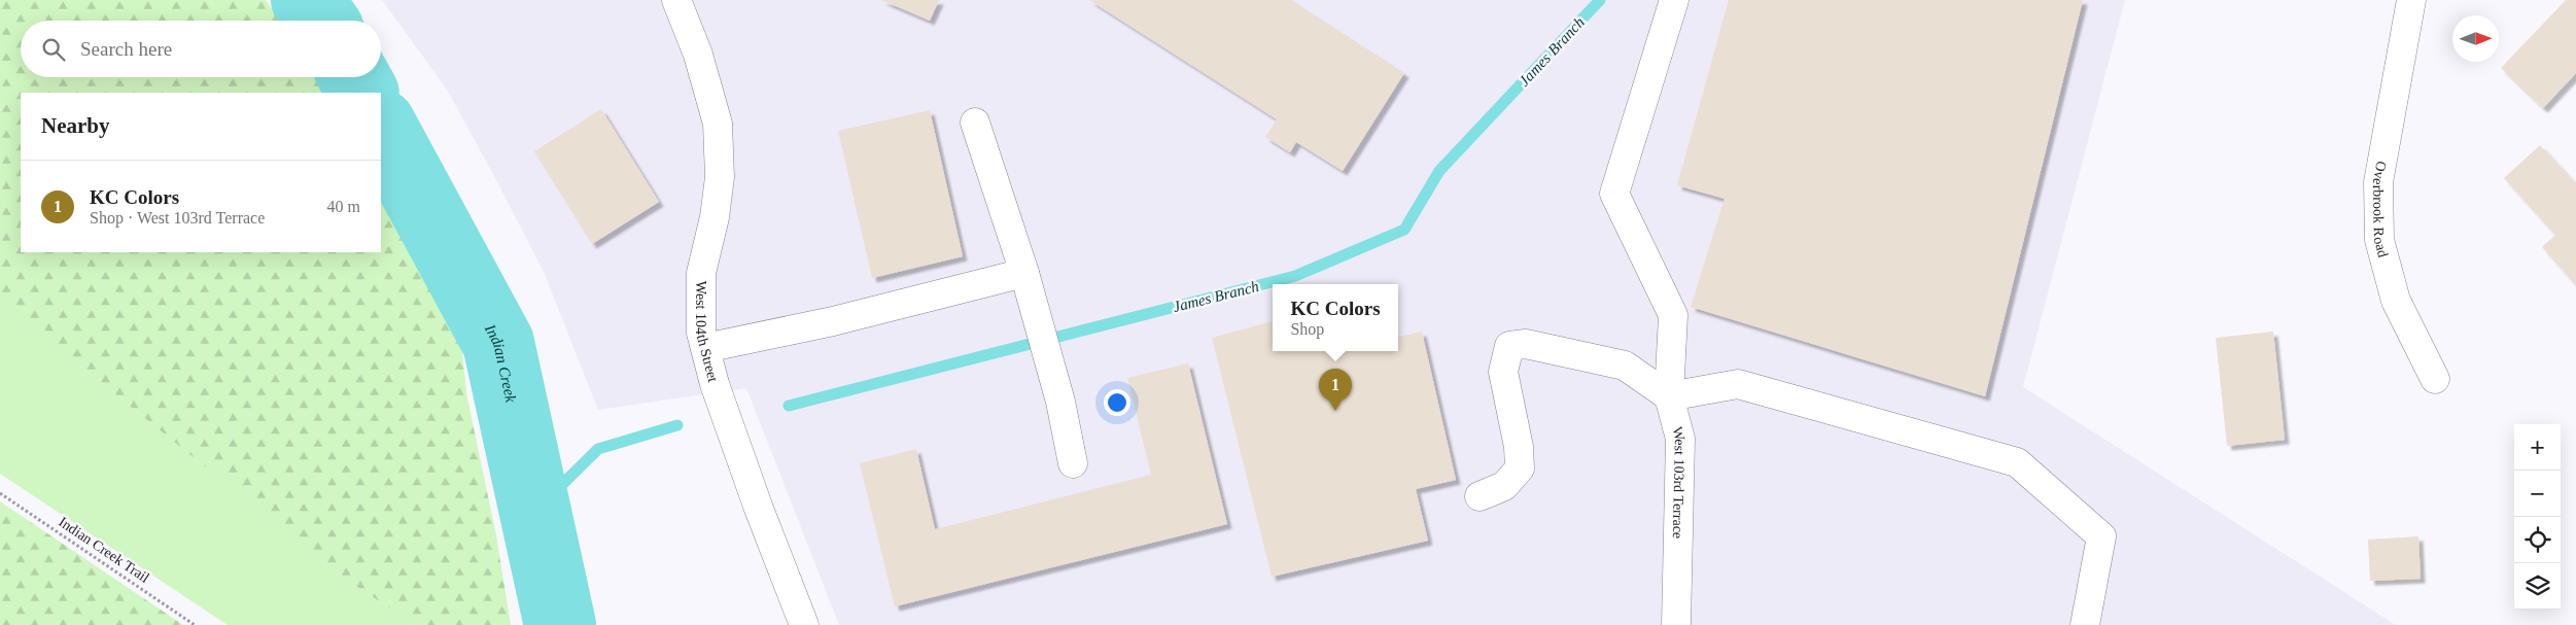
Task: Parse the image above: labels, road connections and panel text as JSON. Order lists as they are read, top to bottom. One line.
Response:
{"streets":{"street":["Overbrook Road","West 104th Street","West 103rd Terrace"],"path":["Indian Creek Trail"]},"water":["James Branch","Indian Creek"],"north":"right","page":{"search":"Search here","heading":"Nearby","list":[{"mark":"1","name":"KC Colors","note":"Shop · West 103rd Terrace","value":"40 m"}],"popup":["KC Colors","Shop"],"pins":"1","map_buttons":["+","−"]}}
